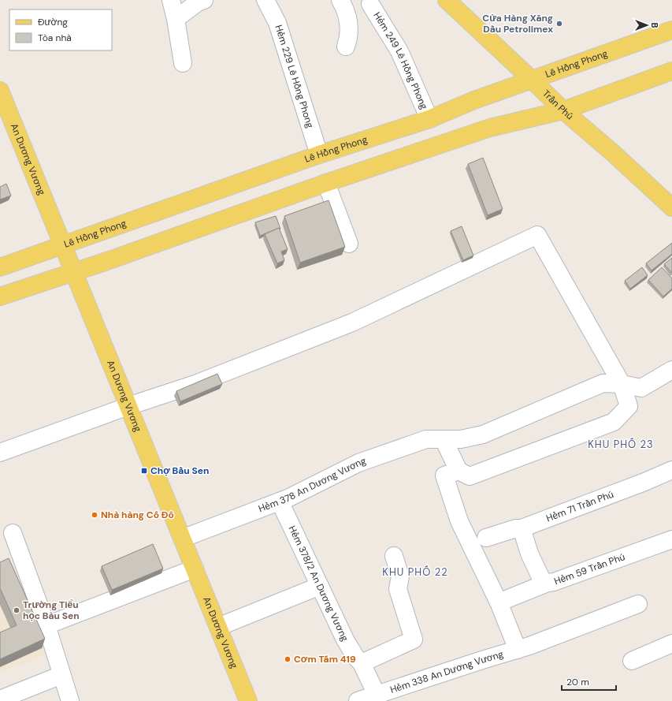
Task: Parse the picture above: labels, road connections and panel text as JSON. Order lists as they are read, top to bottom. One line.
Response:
{"streets":{"main road":["Lê Hồng Phong","Trần Phú","An Dương Vương"],"street":["Hẻm 249 Lê Hồng Phong","Hẻm 229 Lê Hồng Phong","Hẻm 378 An Dương Vương","Hẻm 71 Trần Phú","Hẻm 59 Trần Phú","Hẻm 378/2 An Dương Vương","Hẻm 338 An Dương Vương"]},"crossings":[["Hẻm 249 Lê Hồng Phong","Lê Hồng Phong"],["Lê Hồng Phong","Hẻm 229 Lê Hồng Phong"],["Lê Hồng Phong","Trần Phú"],["Lê Hồng Phong","An Dương Vương"],["An Dương Vương","Hẻm 378 An Dương Vương"],["Hẻm 378 An Dương Vương","Hẻm 378/2 An Dương Vương"],["Hẻm 71 Trần Phú","Hẻm 59 Trần Phú"],["Hẻm 378/2 An Dương Vương","Hẻm 338 An Dương Vương"]],"districts":["KHU PHỐ 23","KHU PHỐ 22"],"places":{"other":["Cửa Hàng Xăng Dầu Petrolimex","Nhà hàng Cố Đô","Trường Tiểu học Bàu Sen","Cơm Tấm 419"],"transit":["Chợ Bầu Sen"]},"legend":["Đường","Tòa nhà"],"scale_bar":"20 m","north":"right"}
